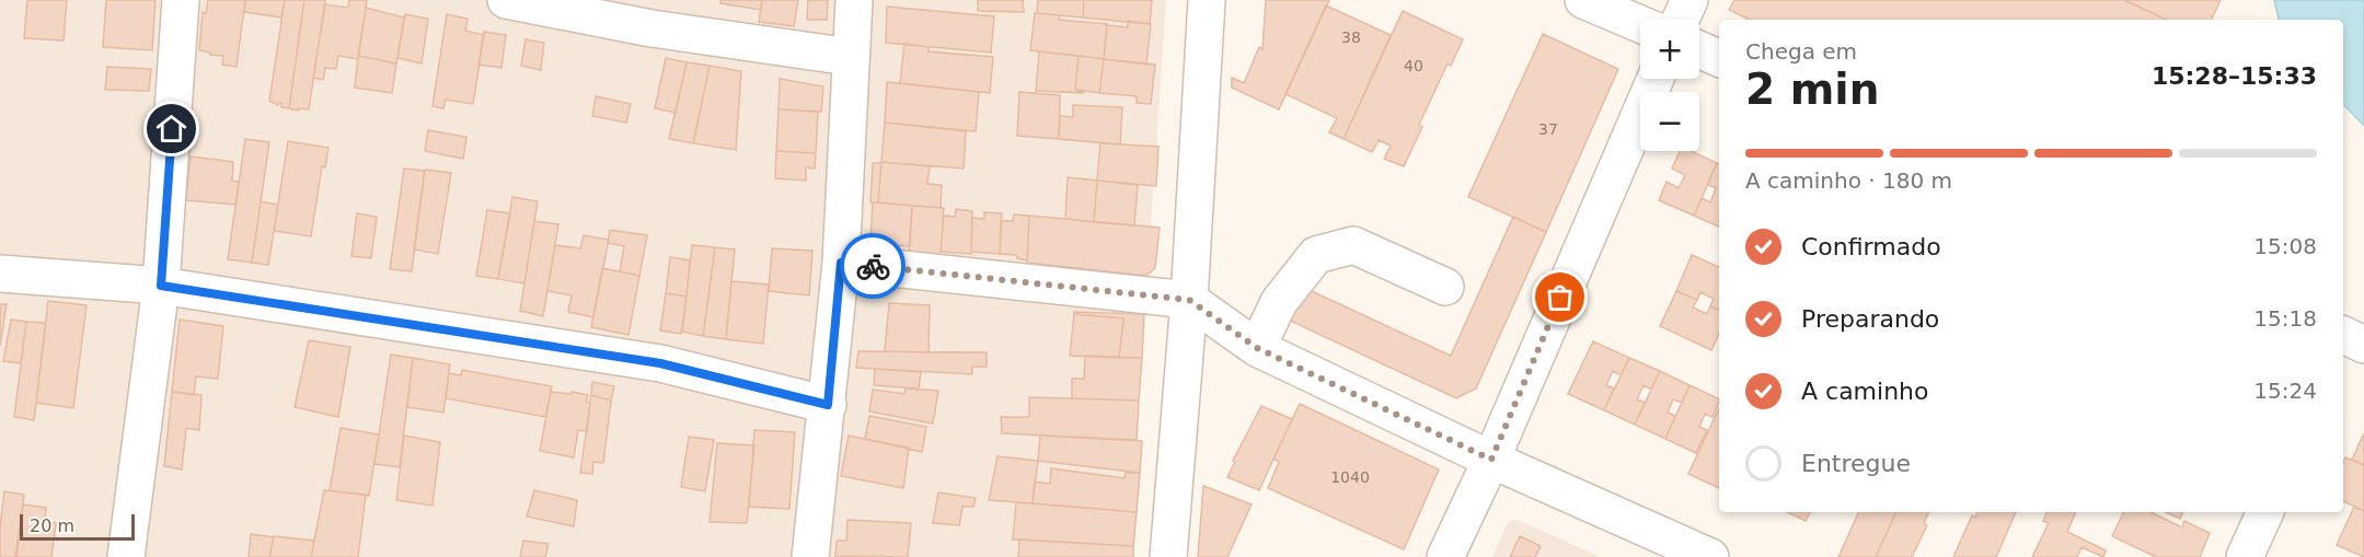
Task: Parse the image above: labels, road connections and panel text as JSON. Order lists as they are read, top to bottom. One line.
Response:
{"house_numbers":["38","40","37","1040"],"scale_bar":"20 m","page":{"map_buttons":["+","−"],"heading":["2 min","Chega em","15:28–15:33"],"bar":"A caminho · 180 m","list":[["Confirmado","15:08"],["Preparando","15:18"],["A caminho","15:24"],"Entregue"],"scale":"20 m"}}
